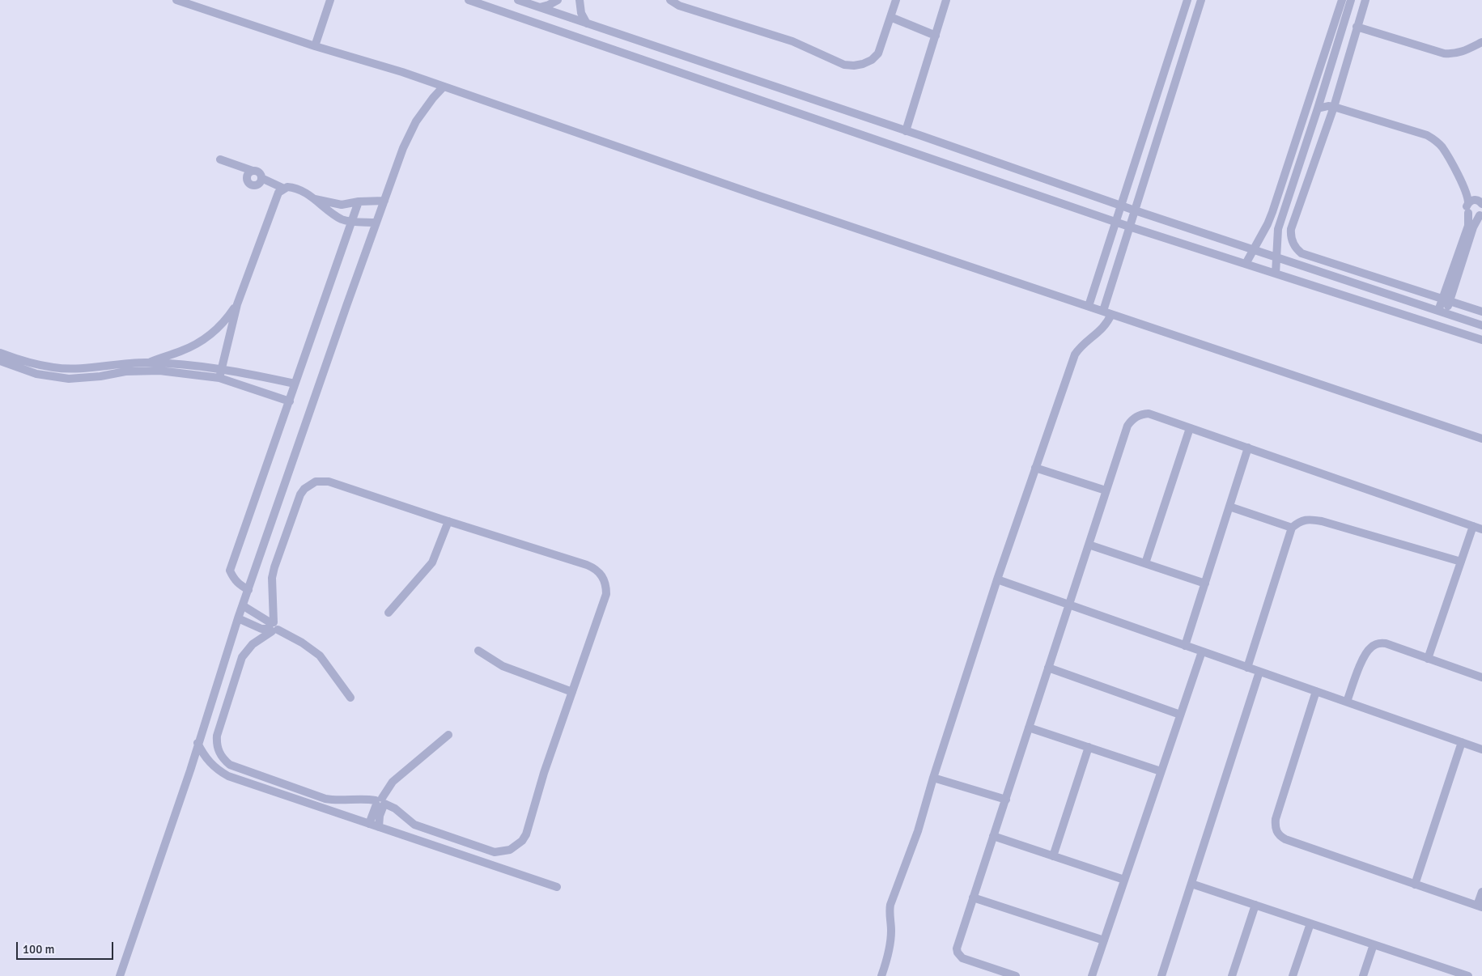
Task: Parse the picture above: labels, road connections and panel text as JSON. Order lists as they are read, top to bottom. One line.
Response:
{"scale_bar":"100 m"}
